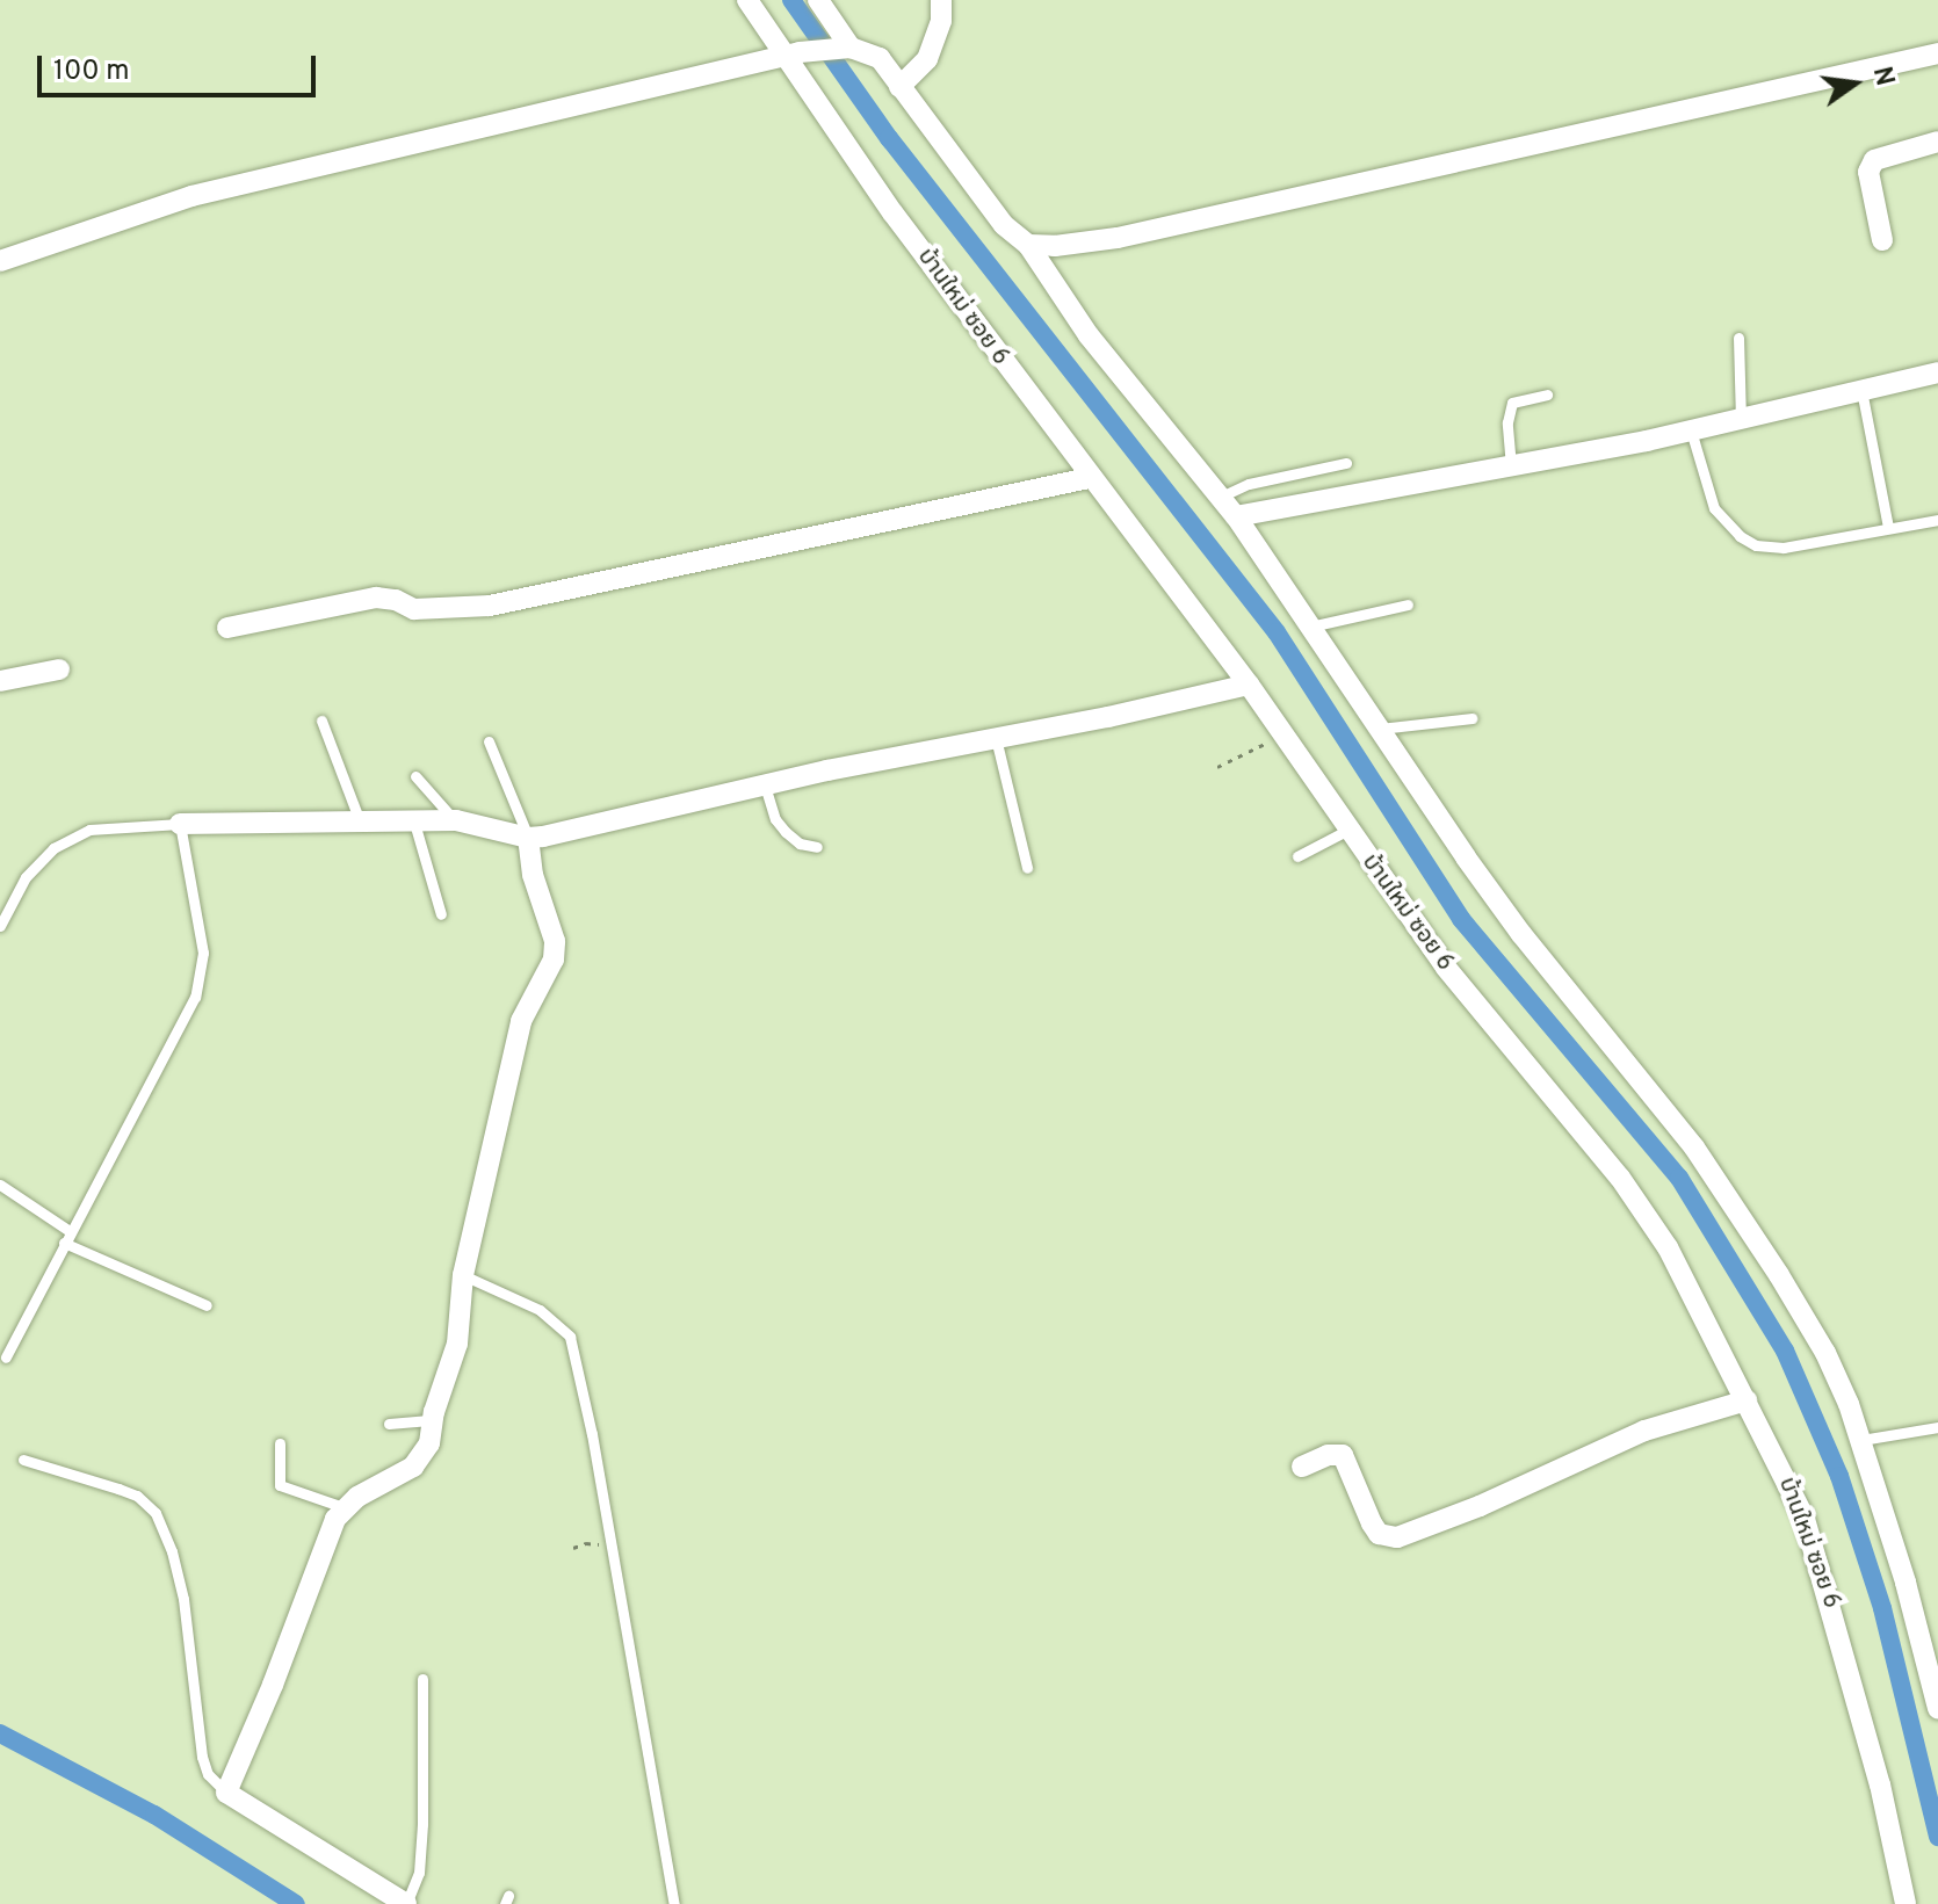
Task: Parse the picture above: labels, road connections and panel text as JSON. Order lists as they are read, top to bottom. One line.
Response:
{"streets":{"street":["บ้านใหม่ ซอย 6"]},"scale_bar":"100 m","north":"right"}
